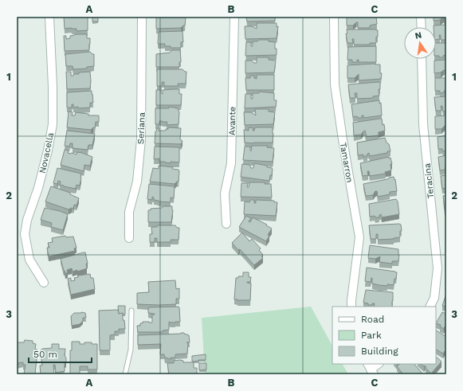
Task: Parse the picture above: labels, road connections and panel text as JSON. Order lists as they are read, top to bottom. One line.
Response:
{"streets":{"street":["Avante","Seriana","Novacella","Tamarron","Teracina"]},"legend":["Road","Park","Building"],"scale_bar":"50 m","north":"top","grid":{"columns":["A","B","C"],"rows":["1","2","3"]}}
